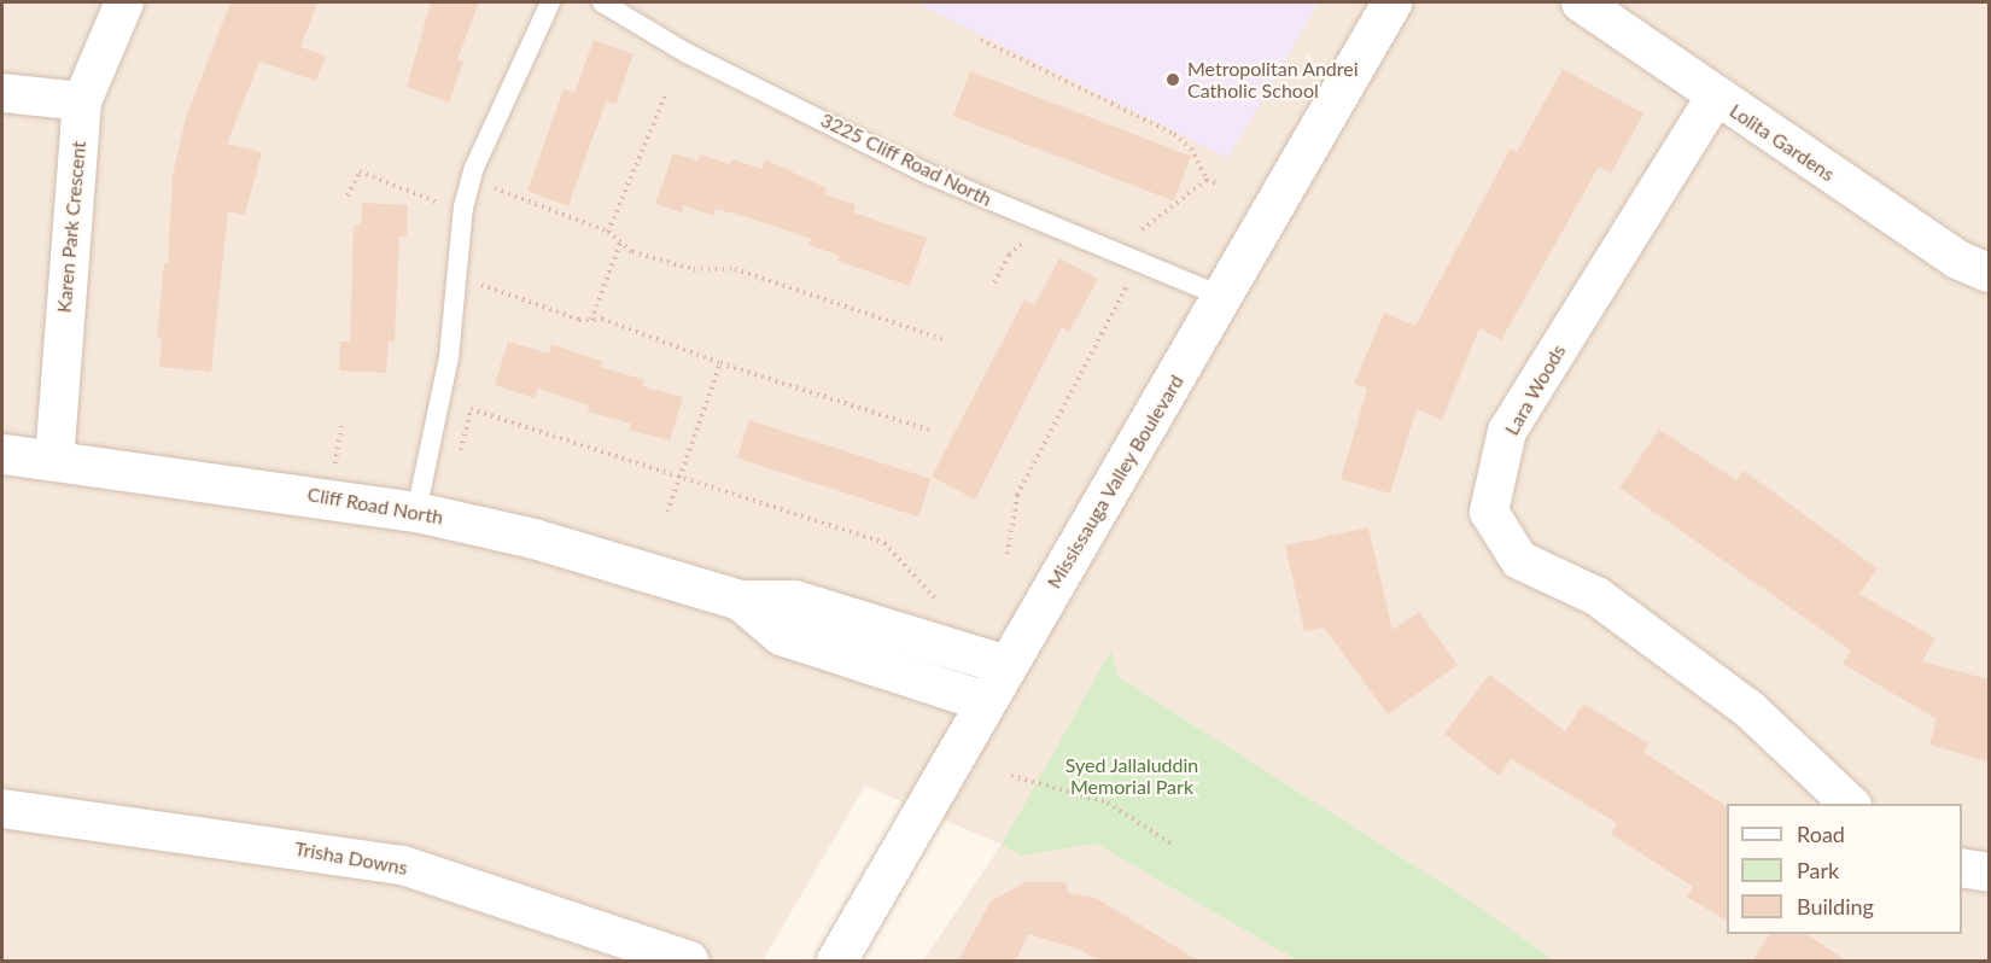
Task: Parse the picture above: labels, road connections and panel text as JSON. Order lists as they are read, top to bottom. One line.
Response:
{"streets":{"street":["Lolita Gardens","Karen Park Crescent","Lara Woods","Mississauga Valley Boulevard","Cliff Road North","Trisha Downs"],"lane":["3225 Cliff Road North"]},"crossings":[["Lolita Gardens","Lara Woods"],["3225 Cliff Road North","Mississauga Valley Boulevard"],["Karen Park Crescent","Cliff Road North"],["Mississauga Valley Boulevard","Cliff Road North"]],"parks":["Syed Jallaluddin Memorial Park"],"places":["Metropolitan Andrei Catholic School"],"legend":["Road","Park","Building"]}
